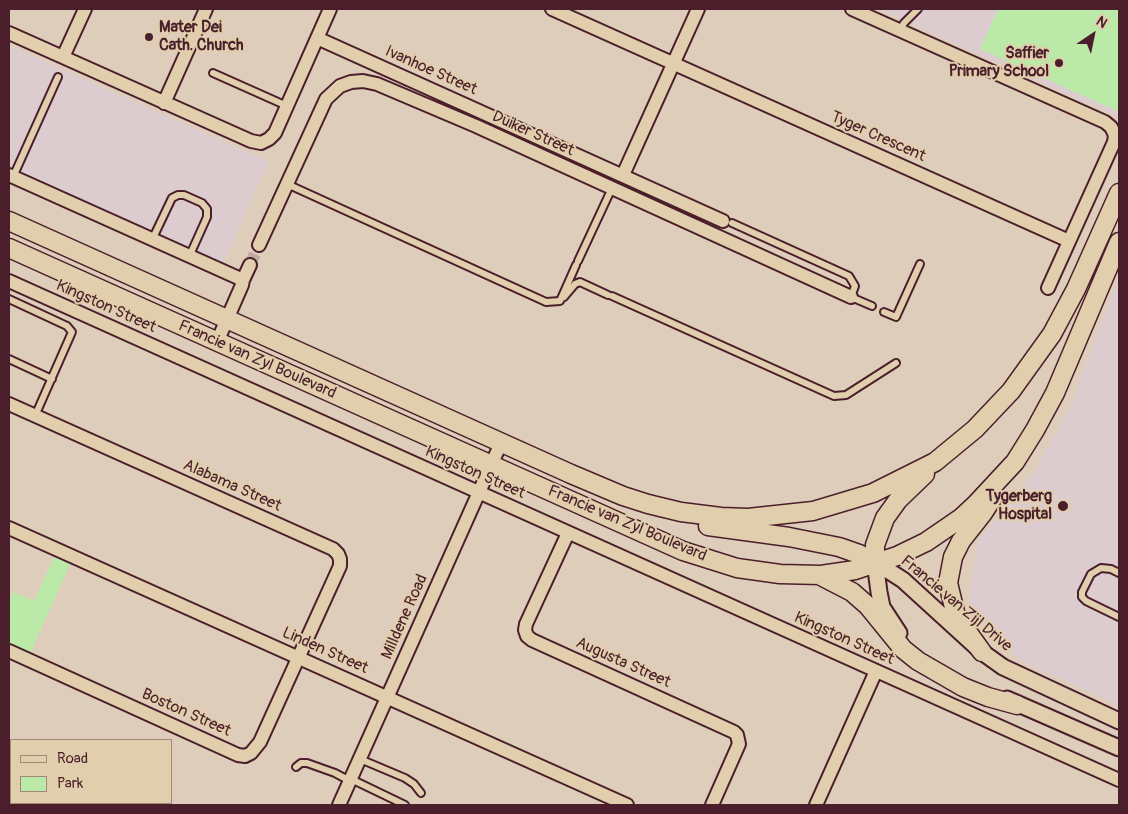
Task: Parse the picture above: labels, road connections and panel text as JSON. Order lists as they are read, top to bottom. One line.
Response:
{"streets":{"main road":["Francie van Zyl Boulevard"],"street":["Ivanhoe Street","Duiker Street","Tyger Crescent","Kingston Street","Alabama Street","Francie van Zijl Drive","Milldene Road","Linden Street","Augusta Street","Boston Street"]},"crossings":[["Kingston Street","Milldene Road"],["Kingston Street","Augusta Street"],["Francie van Zyl Boulevard","Francie van Zijl Drive"],["Francie van Zyl Boulevard","Milldene Road"],["Alabama Street","Linden Street"],["Alabama Street","Boston Street"],["Milldene Road","Linden Street"],["Linden Street","Boston Street"]],"places":["Mater Dei Cath. Church","Saffier Primary School","Tygerberg Hospital"],"legend":["Road","Park"],"north":"top right"}
